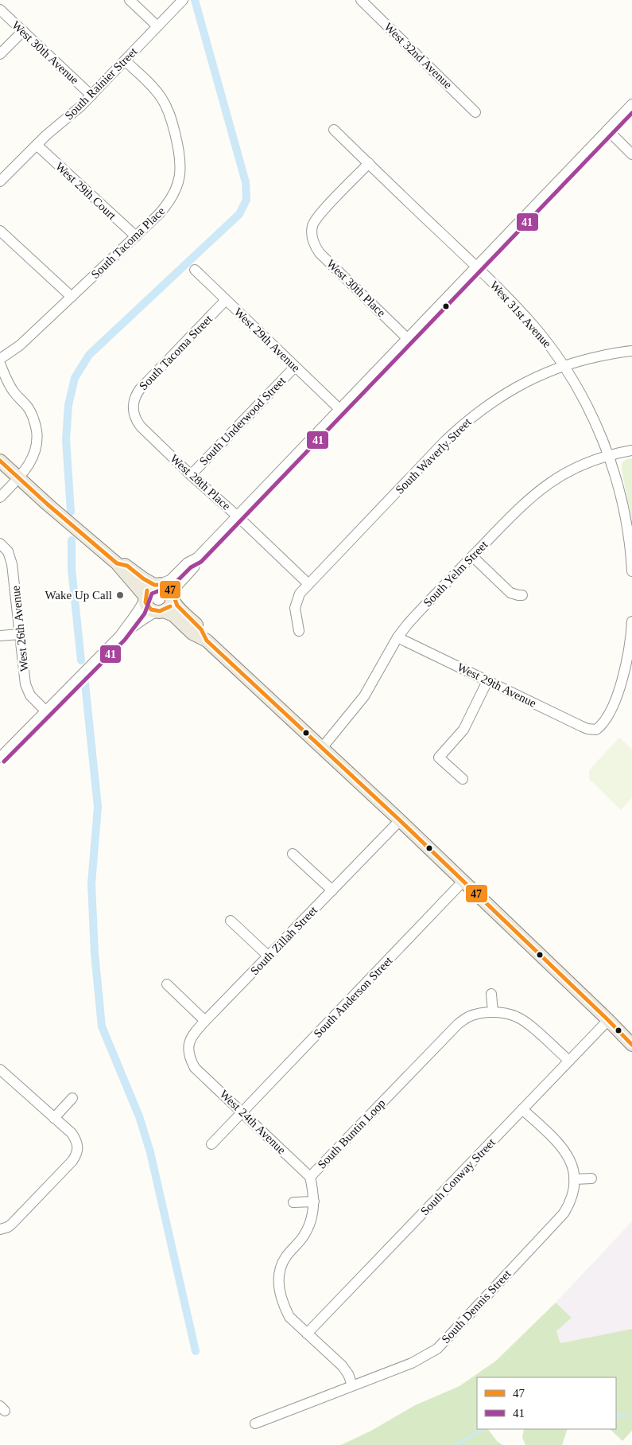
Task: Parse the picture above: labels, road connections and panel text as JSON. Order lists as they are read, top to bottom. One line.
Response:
{"streets":{"street":["West 30th Avenue","West 32nd Avenue","South Rainier Street","West 29th Court","South Tacoma Place","West 30th Place","West 31st Avenue","West 29th Avenue","South Tacoma Street","South Underwood Street","South Waverly Street","West 28th Place","South Yelm Street","West 26th Avenue","South Zillah Street","South Anderson Street","West 24th Avenue","South Buntin Loop","South Conway Street","South Dennis Street"]},"crossings":[["West 30th Avenue","South Rainier Street"],["South Rainier Street","West 29th Court"],["South Rainier Street","South Tacoma Place"],["West 29th Court","South Tacoma Place"],["West 30th Place","West 31st Avenue"],["West 31st Avenue","South Waverly Street"],["West 31st Avenue","South Yelm Street"],["West 29th Avenue","South Tacoma Street"],["West 29th Avenue","South Underwood Street"],["West 29th Avenue","South Yelm Street"],["South Tacoma Street","West 28th Place"],["South Underwood Street","West 28th Place"],["South Waverly Street","West 28th Place"],["South Zillah Street","West 24th Avenue"],["South Anderson Street","West 24th Avenue"],["West 24th Avenue","South Buntin Loop"],["South Buntin Loop","South Conway Street"],["South Buntin Loop","South Dennis Street"],["South Conway Street","South Dennis Street"]],"places":["Wake Up Call"],"lines":["transit line 41","transit line 47"],"legend":["47","41"]}
